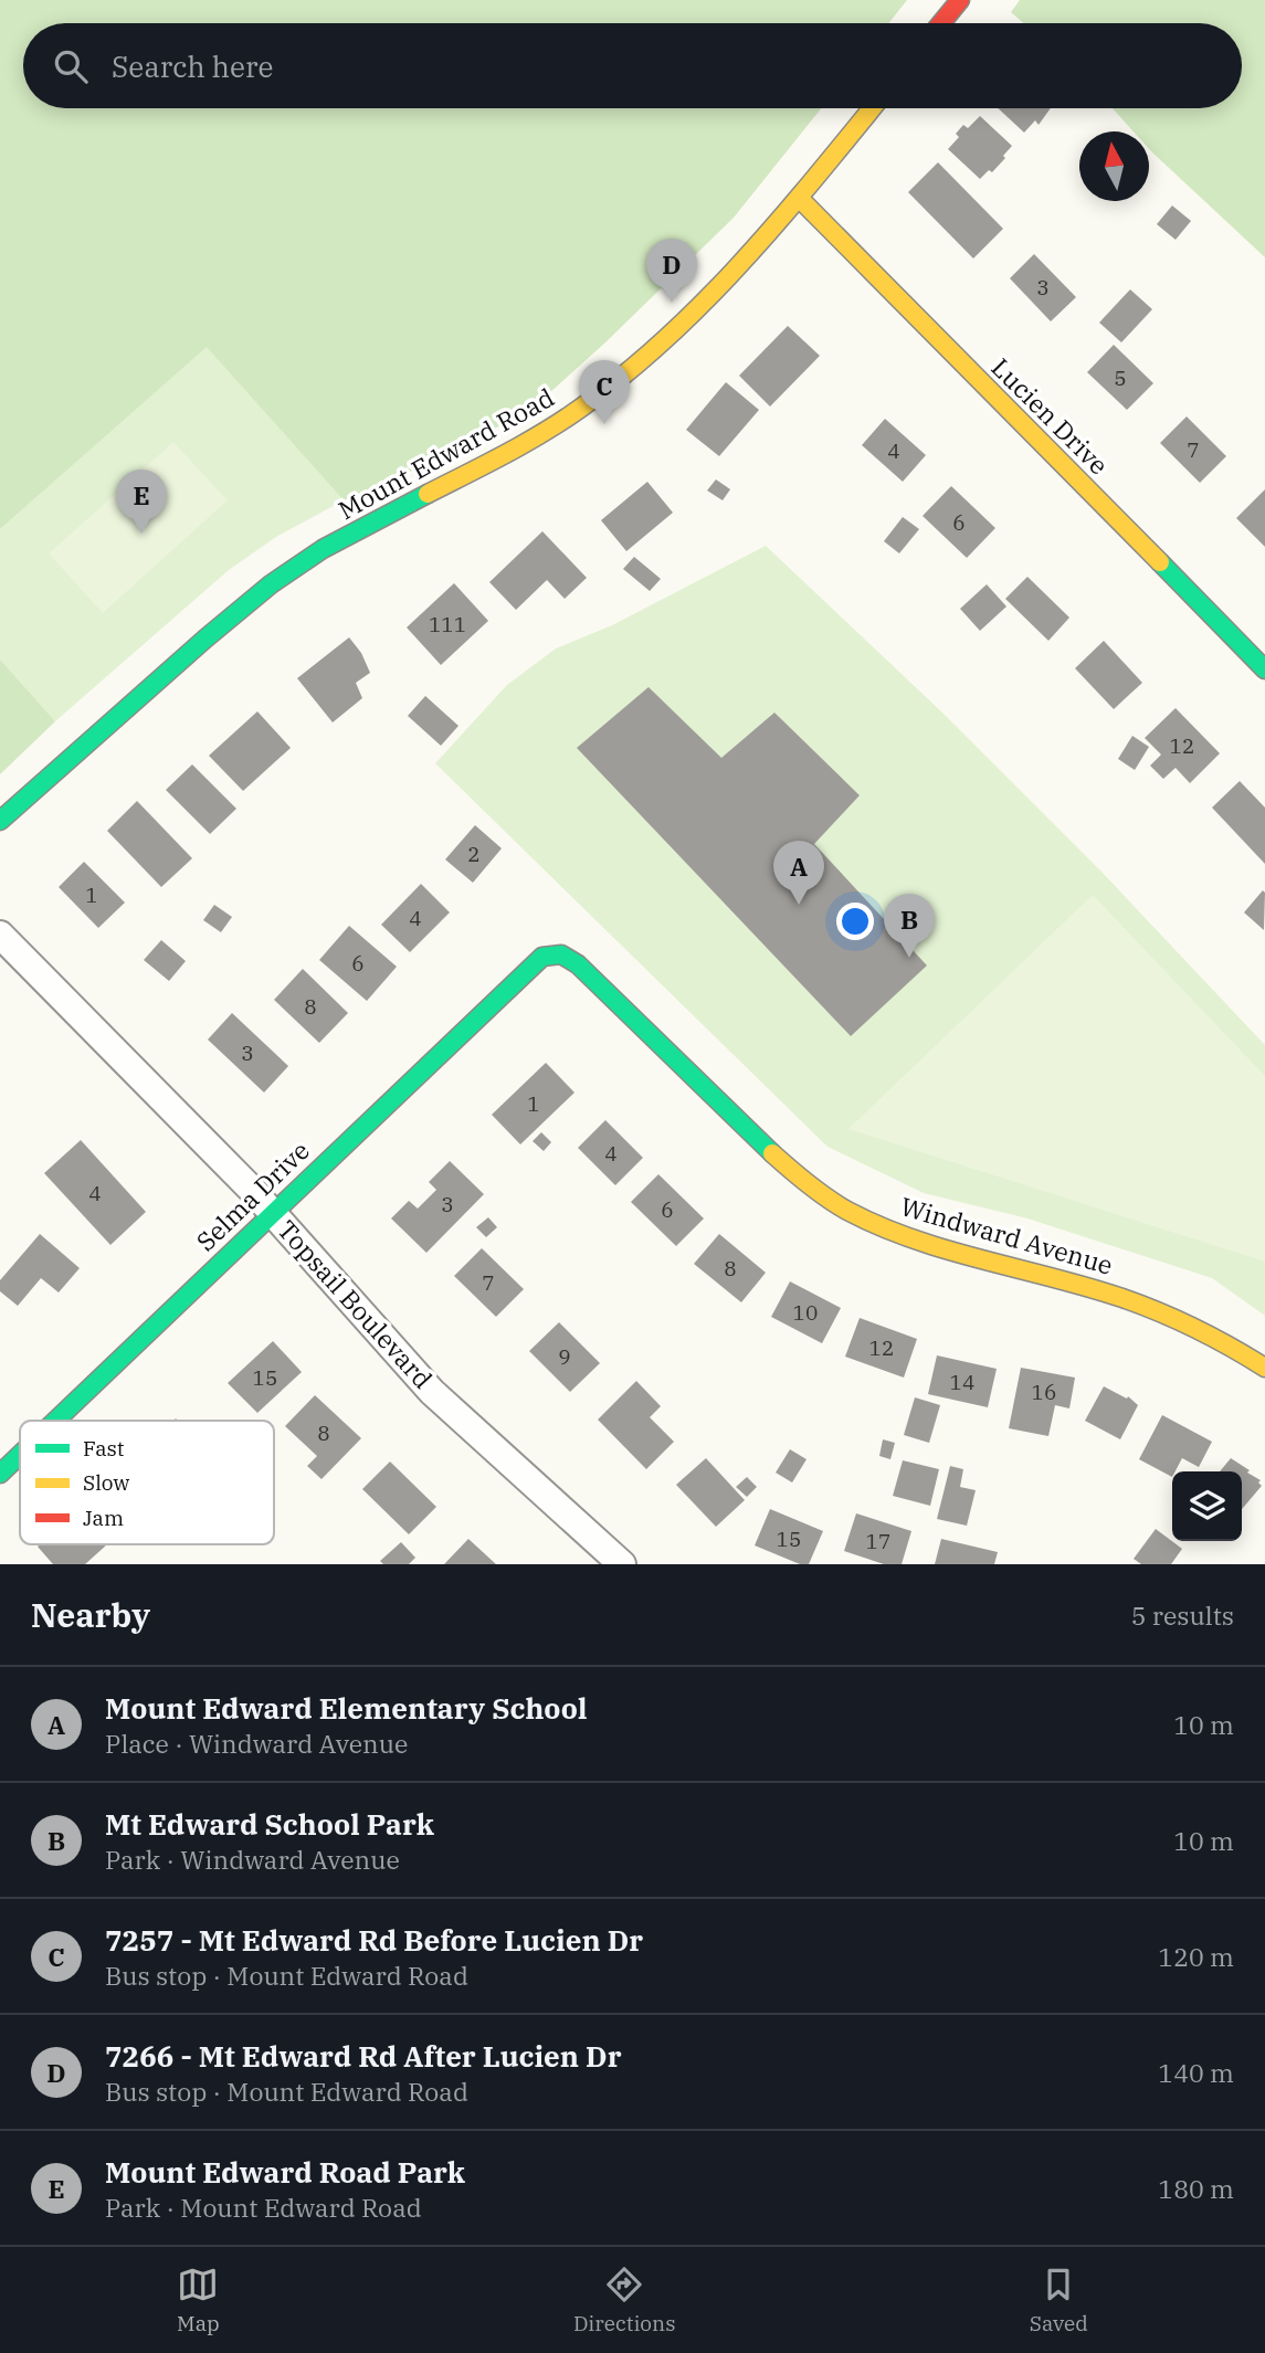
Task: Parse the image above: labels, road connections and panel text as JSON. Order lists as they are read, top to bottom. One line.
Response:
{"streets":{"street":["Lucien Drive","Mount Edward Road","Selma Drive","Windward Avenue","Topsail Boulevard"]},"crossings":[["Lucien Drive","Mount Edward Road"],["Selma Drive","Windward Avenue"],["Selma Drive","Topsail Boulevard"]],"house_numbers":["3","5","7","4","6","111","12","2","1","4","6","8","3","1","4","4","3","6","8","7","10","12","9","15","14","16","8","15","17"],"legend":["Fast","Slow","Jam"],"north":"top","page":{"search":"Search here","pins":["D","C","E","A","B"],"heading":["Nearby","5 results"],"list":[{"mark":"A","name":"Mount Edward Elementary School","note":"Place · Windward Avenue","value":"10 m"},{"mark":"B","name":"Mt Edward School Park","note":"Park · Windward Avenue","value":"10 m"},{"mark":"C","name":"7257 - Mt Edward Rd Before Lucien Dr","note":"Bus stop · Mount Edward Road","value":"120 m"},{"mark":"D","name":"7266 - Mt Edward Rd After Lucien Dr","note":"Bus stop · Mount Edward Road","value":"140 m"},{"mark":"E","name":"Mount Edward Road Park","note":"Park · Mount Edward Road","value":"180 m"}],"nav":["Map","Directions","Saved"]}}
